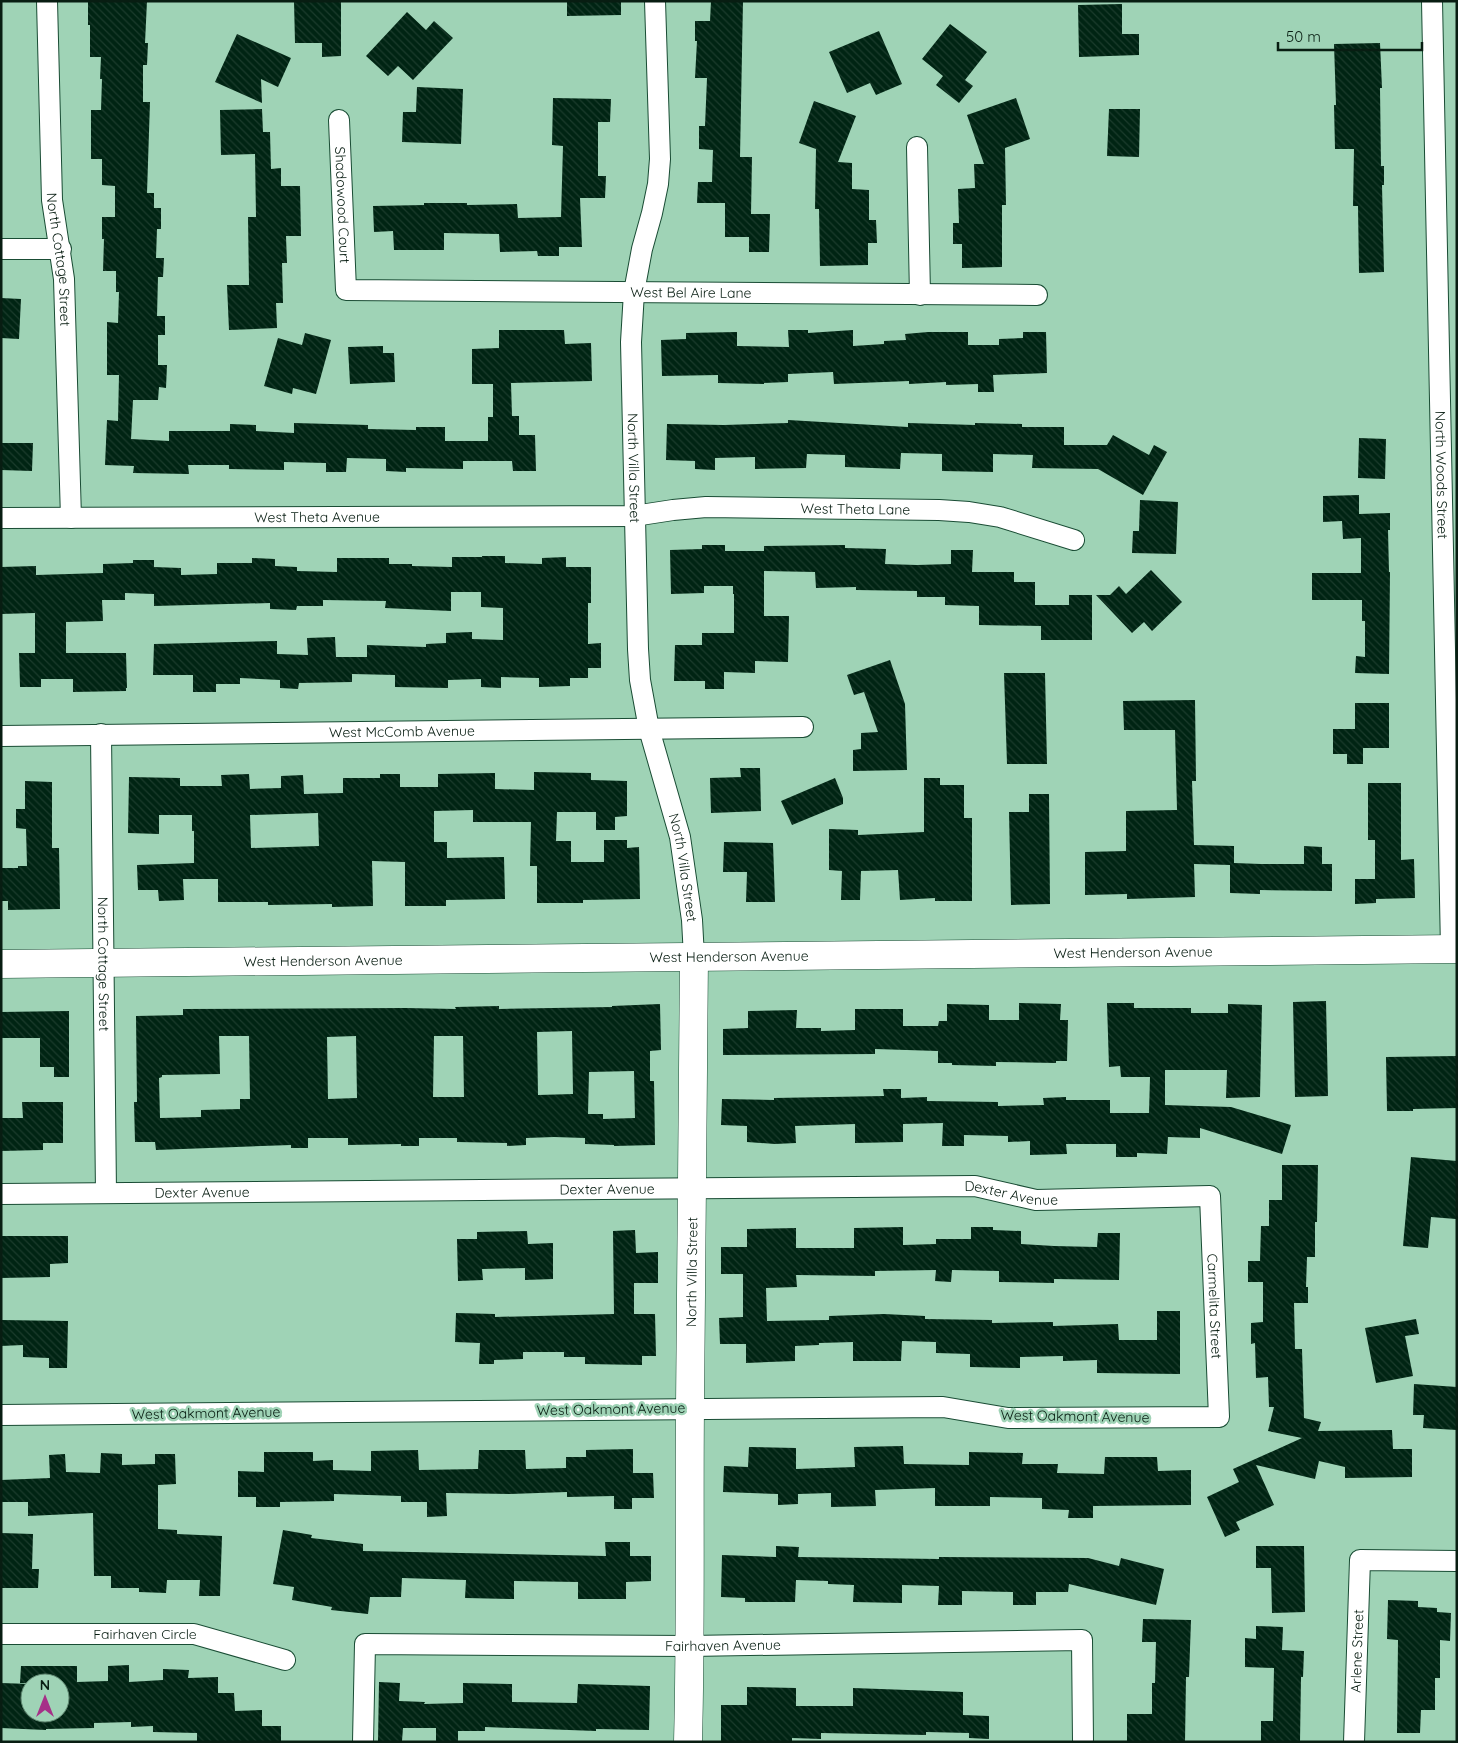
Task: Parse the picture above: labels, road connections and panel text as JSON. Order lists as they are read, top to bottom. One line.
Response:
{"streets":{"main road":["North Villa Street","West Henderson Avenue"],"street":["Shadowood Court","North Cottage Street","West Bel Aire Lane","North Woods Street","West Theta Lane","West Theta Avenue","West McComb Avenue","Dexter Avenue","Carmelita Street","West Oakmont Avenue","Fairhaven Circle","Fairhaven Avenue","Arlene Street"]},"crossings":[["Shadowood Court","West Bel Aire Lane"],["North Cottage Street","West Theta Avenue"],["North Cottage Street","West McComb Avenue"],["North Cottage Street","West Henderson Avenue"],["North Cottage Street","Dexter Avenue"],["West Bel Aire Lane","North Villa Street"],["North Villa Street","West Theta Lane"],["North Villa Street","West Theta Avenue"],["North Villa Street","West McComb Avenue"],["North Villa Street","West Henderson Avenue"],["North Villa Street","Dexter Avenue"],["North Villa Street","West Oakmont Avenue"],["North Villa Street","Fairhaven Avenue"],["North Woods Street","West Henderson Avenue"],["West Theta Lane","West Theta Avenue"],["Dexter Avenue","Carmelita Street"],["Carmelita Street","West Oakmont Avenue"]],"scale_bar":"50 m","north":"top"}
